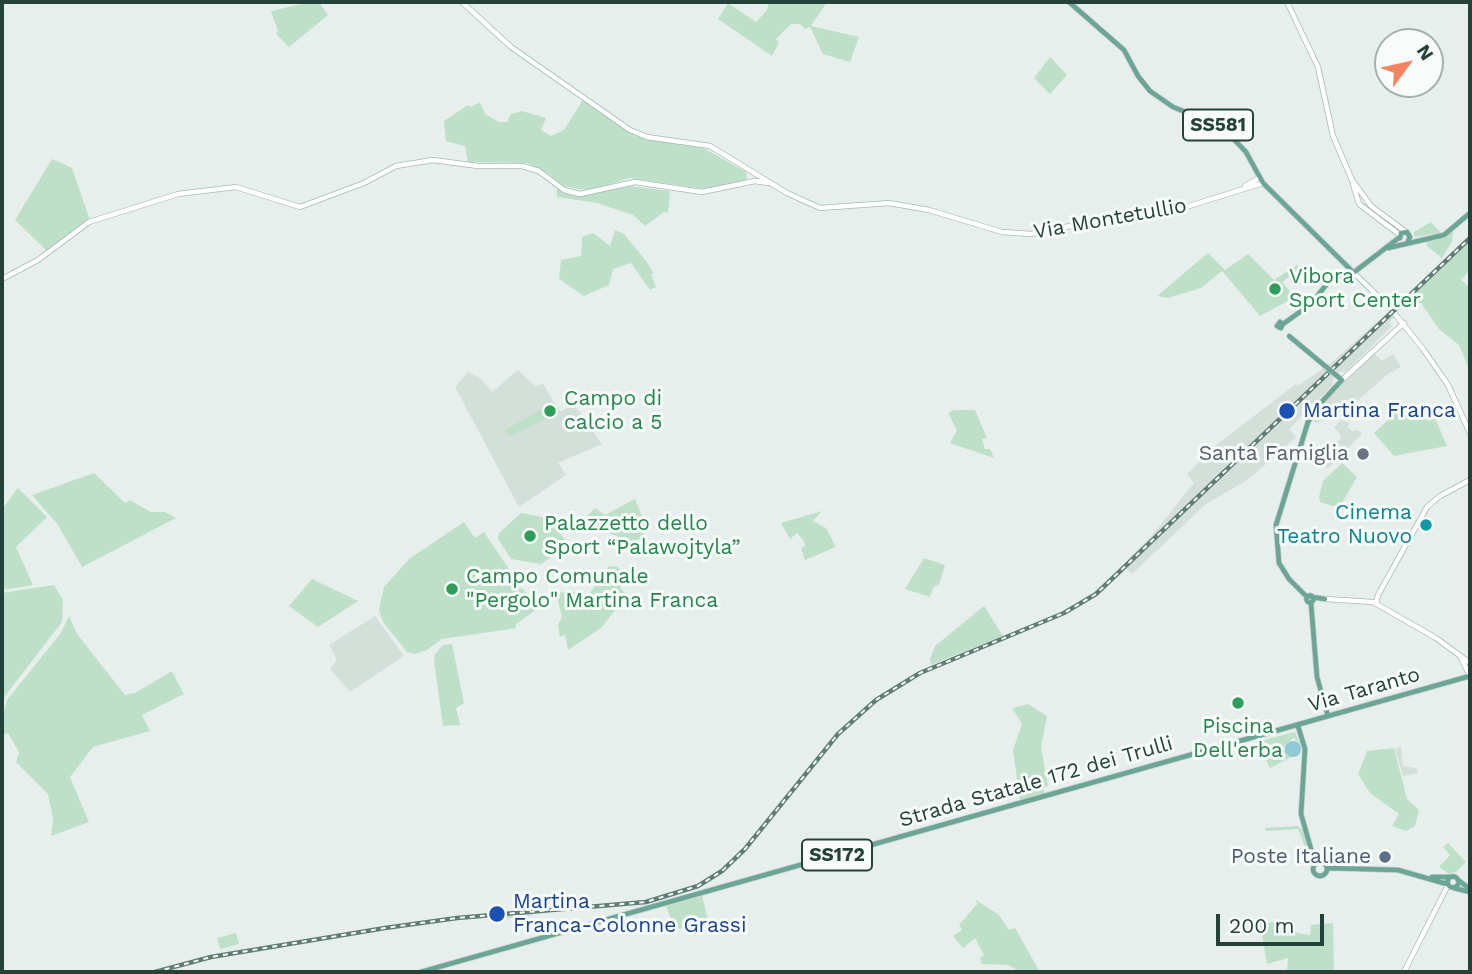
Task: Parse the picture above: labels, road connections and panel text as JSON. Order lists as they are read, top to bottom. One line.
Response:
{"streets":{"main road":["SS581","Via Taranto","Strada Statale 172 dei Trulli","SS172"],"street":["Via Montetullio"]},"crossings":[["SS581","Via Montetullio"],["Via Taranto","Strada Statale 172 dei Trulli"]],"places":["Vibora Sport Center","Campo di calcio a 5","Martina Franca","Santa Famiglia","Cinema Teatro Nuovo","Palazzetto dello Sport “Palawojtyla”","Campo Comunale \"Pergolo\" Martina Franca","Piscina Dell'erba","Poste Italiane","Martina Franca-Colonne Grassi"],"scale_bar":"200 m","north":"top right"}
